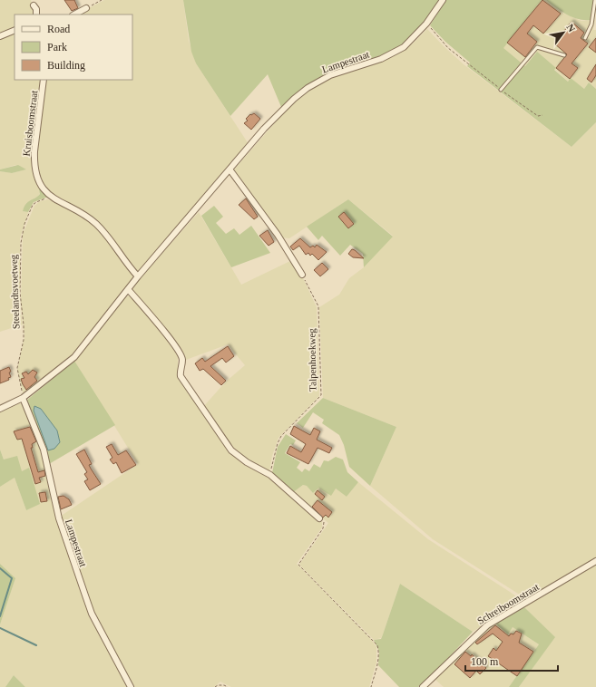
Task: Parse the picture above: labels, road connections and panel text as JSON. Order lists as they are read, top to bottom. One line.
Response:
{"streets":{"street":["Lampestraat","Kruisboomstraat","Schreiboomstraat"],"path":["Steelandtsvoetweg","Talpenhoekweg"]},"crossings":[["Lampestraat","Kruisboomstraat"],["Lampestraat","Steelandtsvoetweg"],["Kruisboomstraat","Steelandtsvoetweg"]],"legend":["Road","Park","Building"],"scale_bar":"100 m","north":"top right"}
